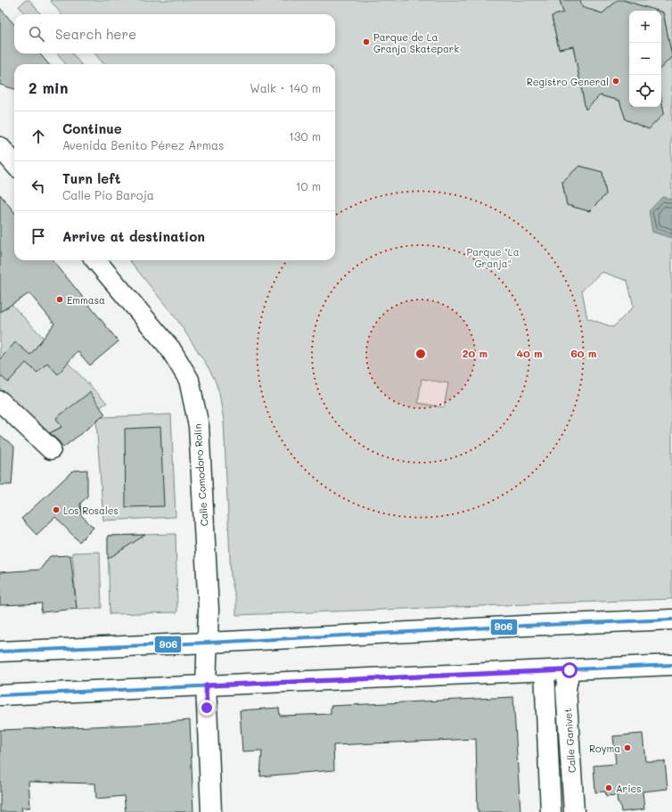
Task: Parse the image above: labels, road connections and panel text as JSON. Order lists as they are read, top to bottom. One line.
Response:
{"streets":{"street":["Calle Comodoro Rolín","Calle Ganivet"]},"parks":["Parque \"La Granja\""],"places":["Parque de La Granja Skatepark","Registro General","Emmasa","Los Rosales","Royma","Aries"],"lines":["transit line 906"],"page":{"map_buttons":["+","−"],"search":"Search here","heading":["2 min","Walk · 140 m"],"list":[["Continue","Avenida Benito Pérez Armas","130 m"],["Turn left","Calle Pío Baroja","10 m"],"Arrive at destination"]},"rings":["20 m","40 m","60 m"]}
